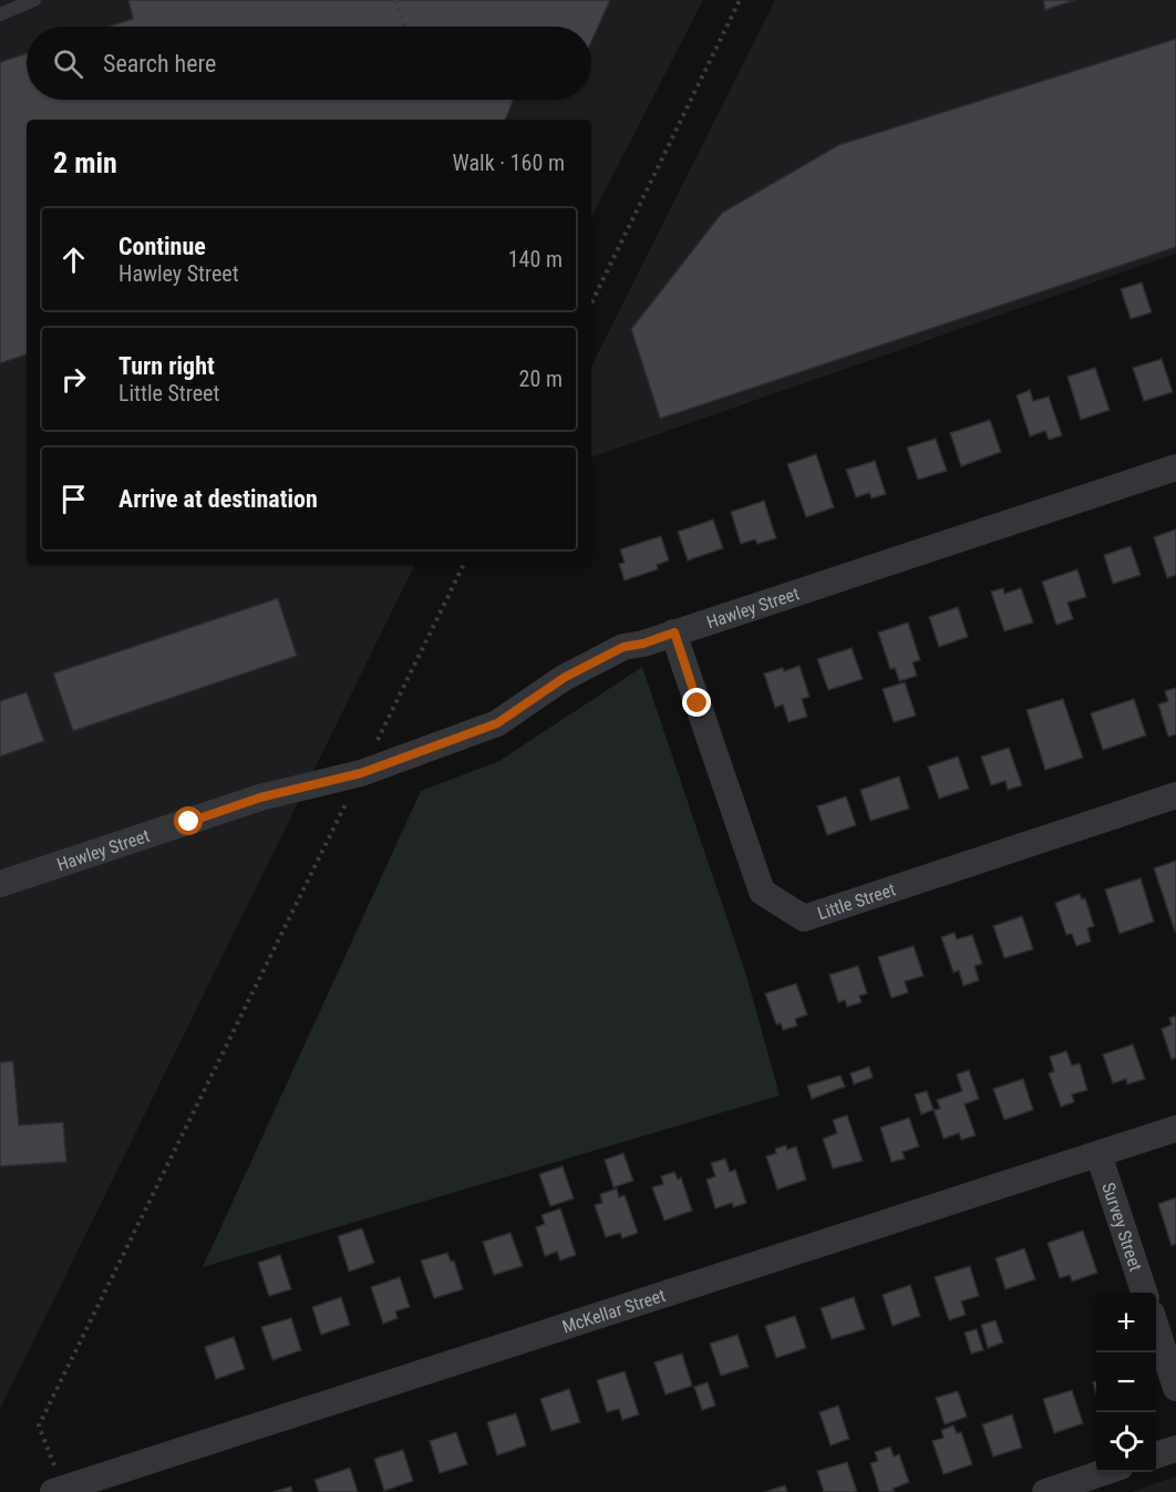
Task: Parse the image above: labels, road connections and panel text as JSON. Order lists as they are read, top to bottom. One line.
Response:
{"streets":{"street":["Hawley Street","Little Street","Survey Street","McKellar Street"]},"crossings":[["Hawley Street","Little Street"],["Survey Street","McKellar Street"]],"page":{"search":"Search here","heading":["2 min","Walk · 160 m"],"list":[["Continue","Hawley Street","140 m"],["Turn right","Little Street","20 m"],"Arrive at destination"],"map_buttons":["+","−"]}}
